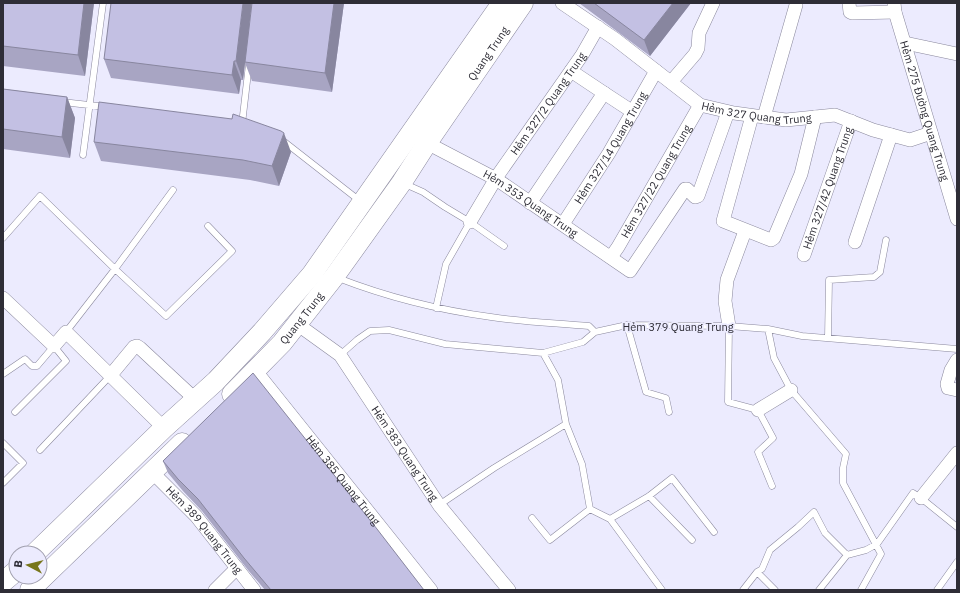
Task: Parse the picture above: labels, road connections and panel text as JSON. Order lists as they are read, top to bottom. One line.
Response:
{"streets":{"main road":["Quang Trung"],"street":["Hẻm 327/2 Quang Trung","Hẻm 327 Quang Trung","Hẻm 275 Đường Quang Trung","Hẻm 327/14 Quang Trung","Hẻm 327/22 Quang Trung","Hẻm 327/42 Quang Trung","Hẻm 353 Quang Trung","Hẻm 383 Quang Trung","Hẻm 385 Quang Trung","Hẻm 389 Quang Trung"],"lane":["Hẻm 379 Quang Trung"]},"crossings":[["Quang Trung","Hẻm 353 Quang Trung"],["Quang Trung","Hẻm 383 Quang Trung"],["Quang Trung","Hẻm 385 Quang Trung"],["Hẻm 327/2 Quang Trung","Hẻm 327 Quang Trung"],["Hẻm 327/2 Quang Trung","Hẻm 353 Quang Trung"],["Hẻm 327 Quang Trung","Hẻm 275 Đường Quang Trung"],["Hẻm 327 Quang Trung","Hẻm 327/14 Quang Trung"],["Hẻm 327 Quang Trung","Hẻm 327/22 Quang Trung"],["Hẻm 327 Quang Trung","Hẻm 327/42 Quang Trung"],["Hẻm 327 Quang Trung","Hẻm 353 Quang Trung"],["Hẻm 327/14 Quang Trung","Hẻm 353 Quang Trung"],["Hẻm 327/22 Quang Trung","Hẻm 353 Quang Trung"]],"north":"left"}
